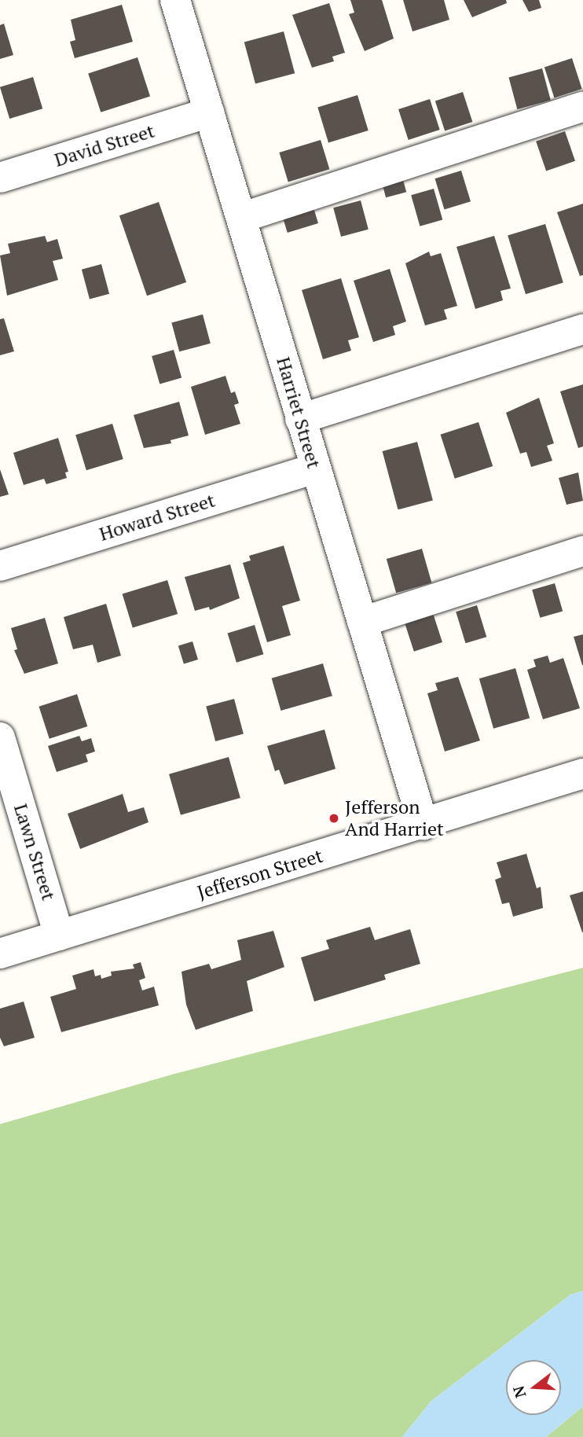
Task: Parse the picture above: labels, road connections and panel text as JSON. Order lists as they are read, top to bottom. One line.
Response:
{"streets":{"street":["David Street","Harriet Street","Howard Street","Lawn Street","Jefferson Street"]},"crossings":[["David Street","Harriet Street"],["Harriet Street","Howard Street"],["Harriet Street","Jefferson Street"],["Lawn Street","Jefferson Street"]],"places":["Jefferson And Harriet"],"north":"left"}
